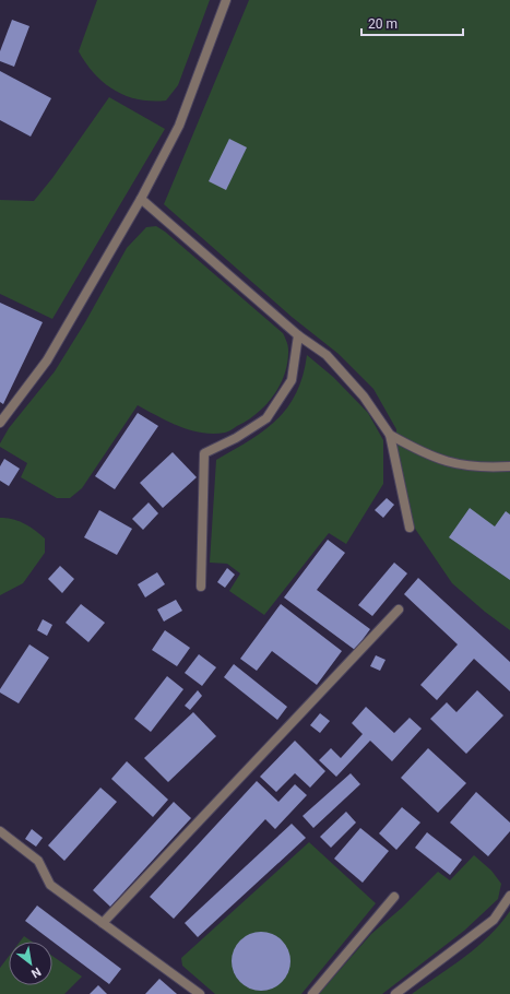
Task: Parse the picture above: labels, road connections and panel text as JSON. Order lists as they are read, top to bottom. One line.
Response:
{"scale_bar":"20 m","north":"bottom right"}
